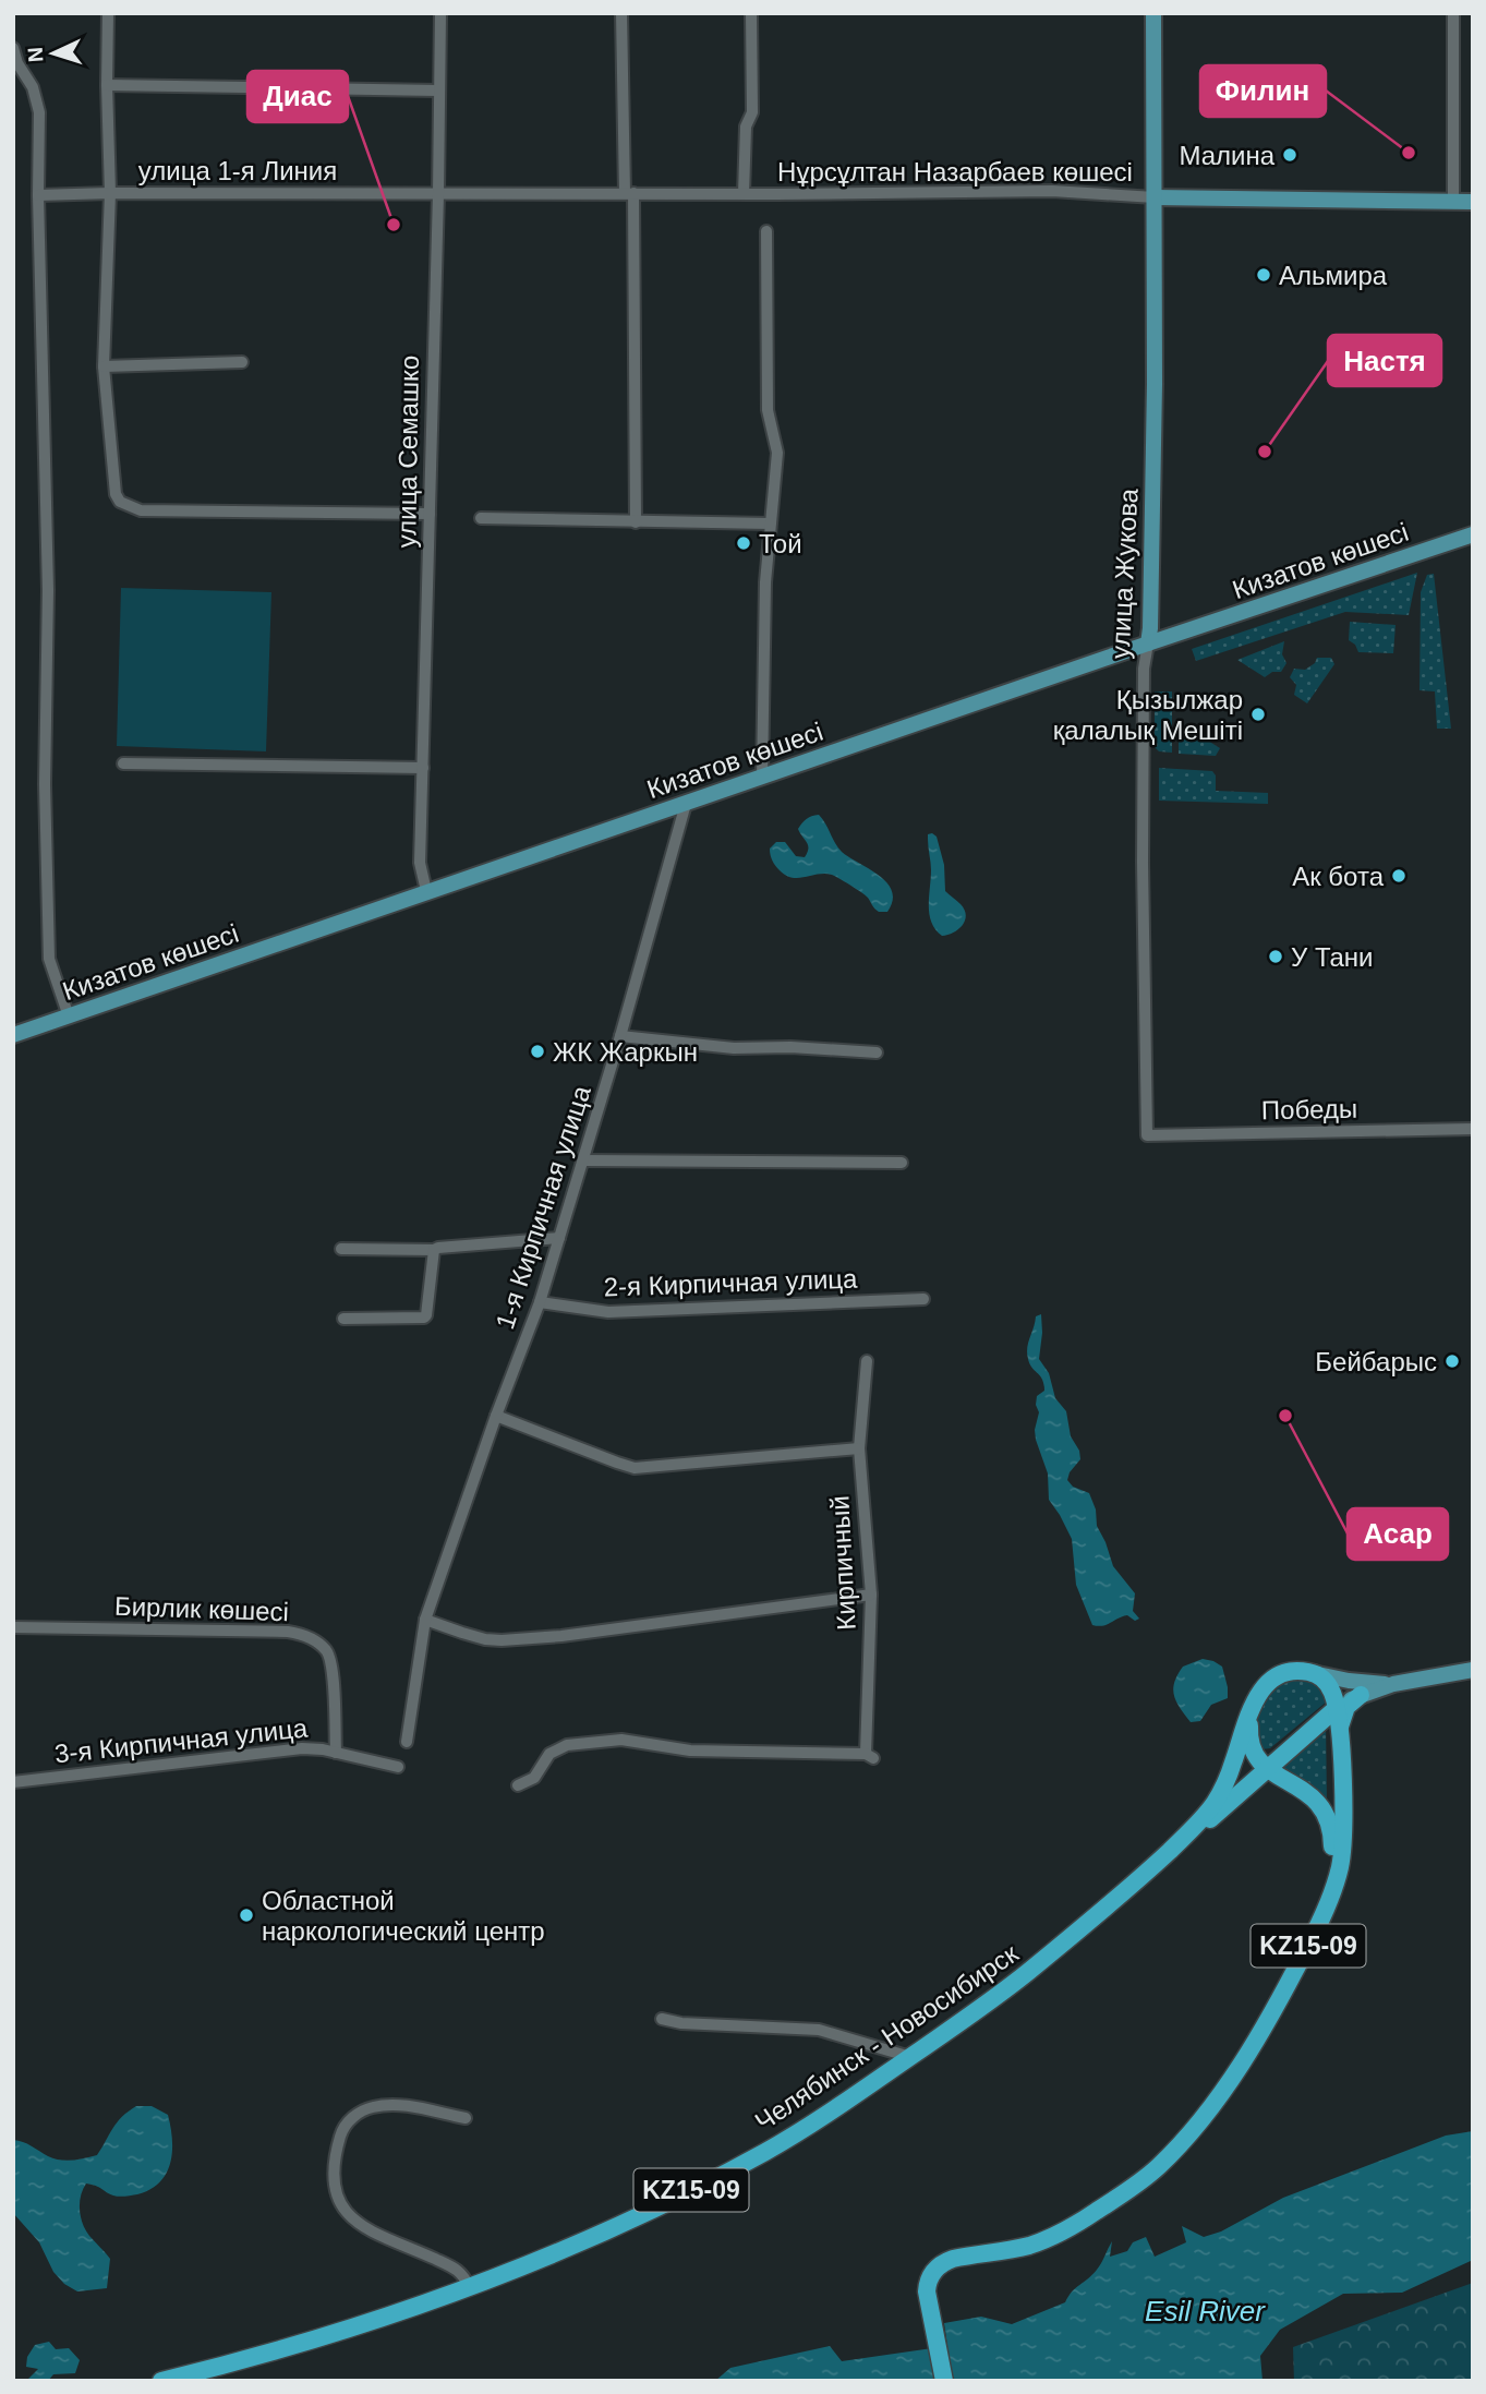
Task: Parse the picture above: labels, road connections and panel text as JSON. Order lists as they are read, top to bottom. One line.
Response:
{"streets":{"highway":["KZ15-09","Челябинск - Новосибирск"],"main road":["Нұрсұлтан Назарбаев көшесі","Кизатов көшесі","улица Жукова"],"street":["улица 1-я Линия","улица Семашко","Победы","1-я Кирпичная улица","2-я Кирпичная улица","Кирпичный","Бирлик көшесі","3-я Кирпичная улица"]},"crossings":[["улица 1-я Линия","Нұрсұлтан Назарбаев көшесі"],["улица 1-я Линия","улица Семашко"],["Нұрсұлтан Назарбаев көшесі","улица Семашко"],["Нұрсұлтан Назарбаев көшесі","улица Жукова"],["улица Семашко","Кизатов көшесі"],["Кизатов көшесі","улица Жукова"],["Кизатов көшесі","1-я Кирпичная улица"],["улица Жукова","Победы"],["1-я Кирпичная улица","2-я Кирпичная улица"],["Бирлик көшесі","3-я Кирпичная улица"],["KZ15-09","Челябинск - Новосибирск"]],"water":["Esil River"],"places":["Филин","Малина","Диас","Альмира","Настя","Той","Қызылжар қалалық Мешіті","Ак бота","У Тани","ЖК Жаркын","Бейбарыс","Асар","Областной наркологический центр"],"north":"left"}
